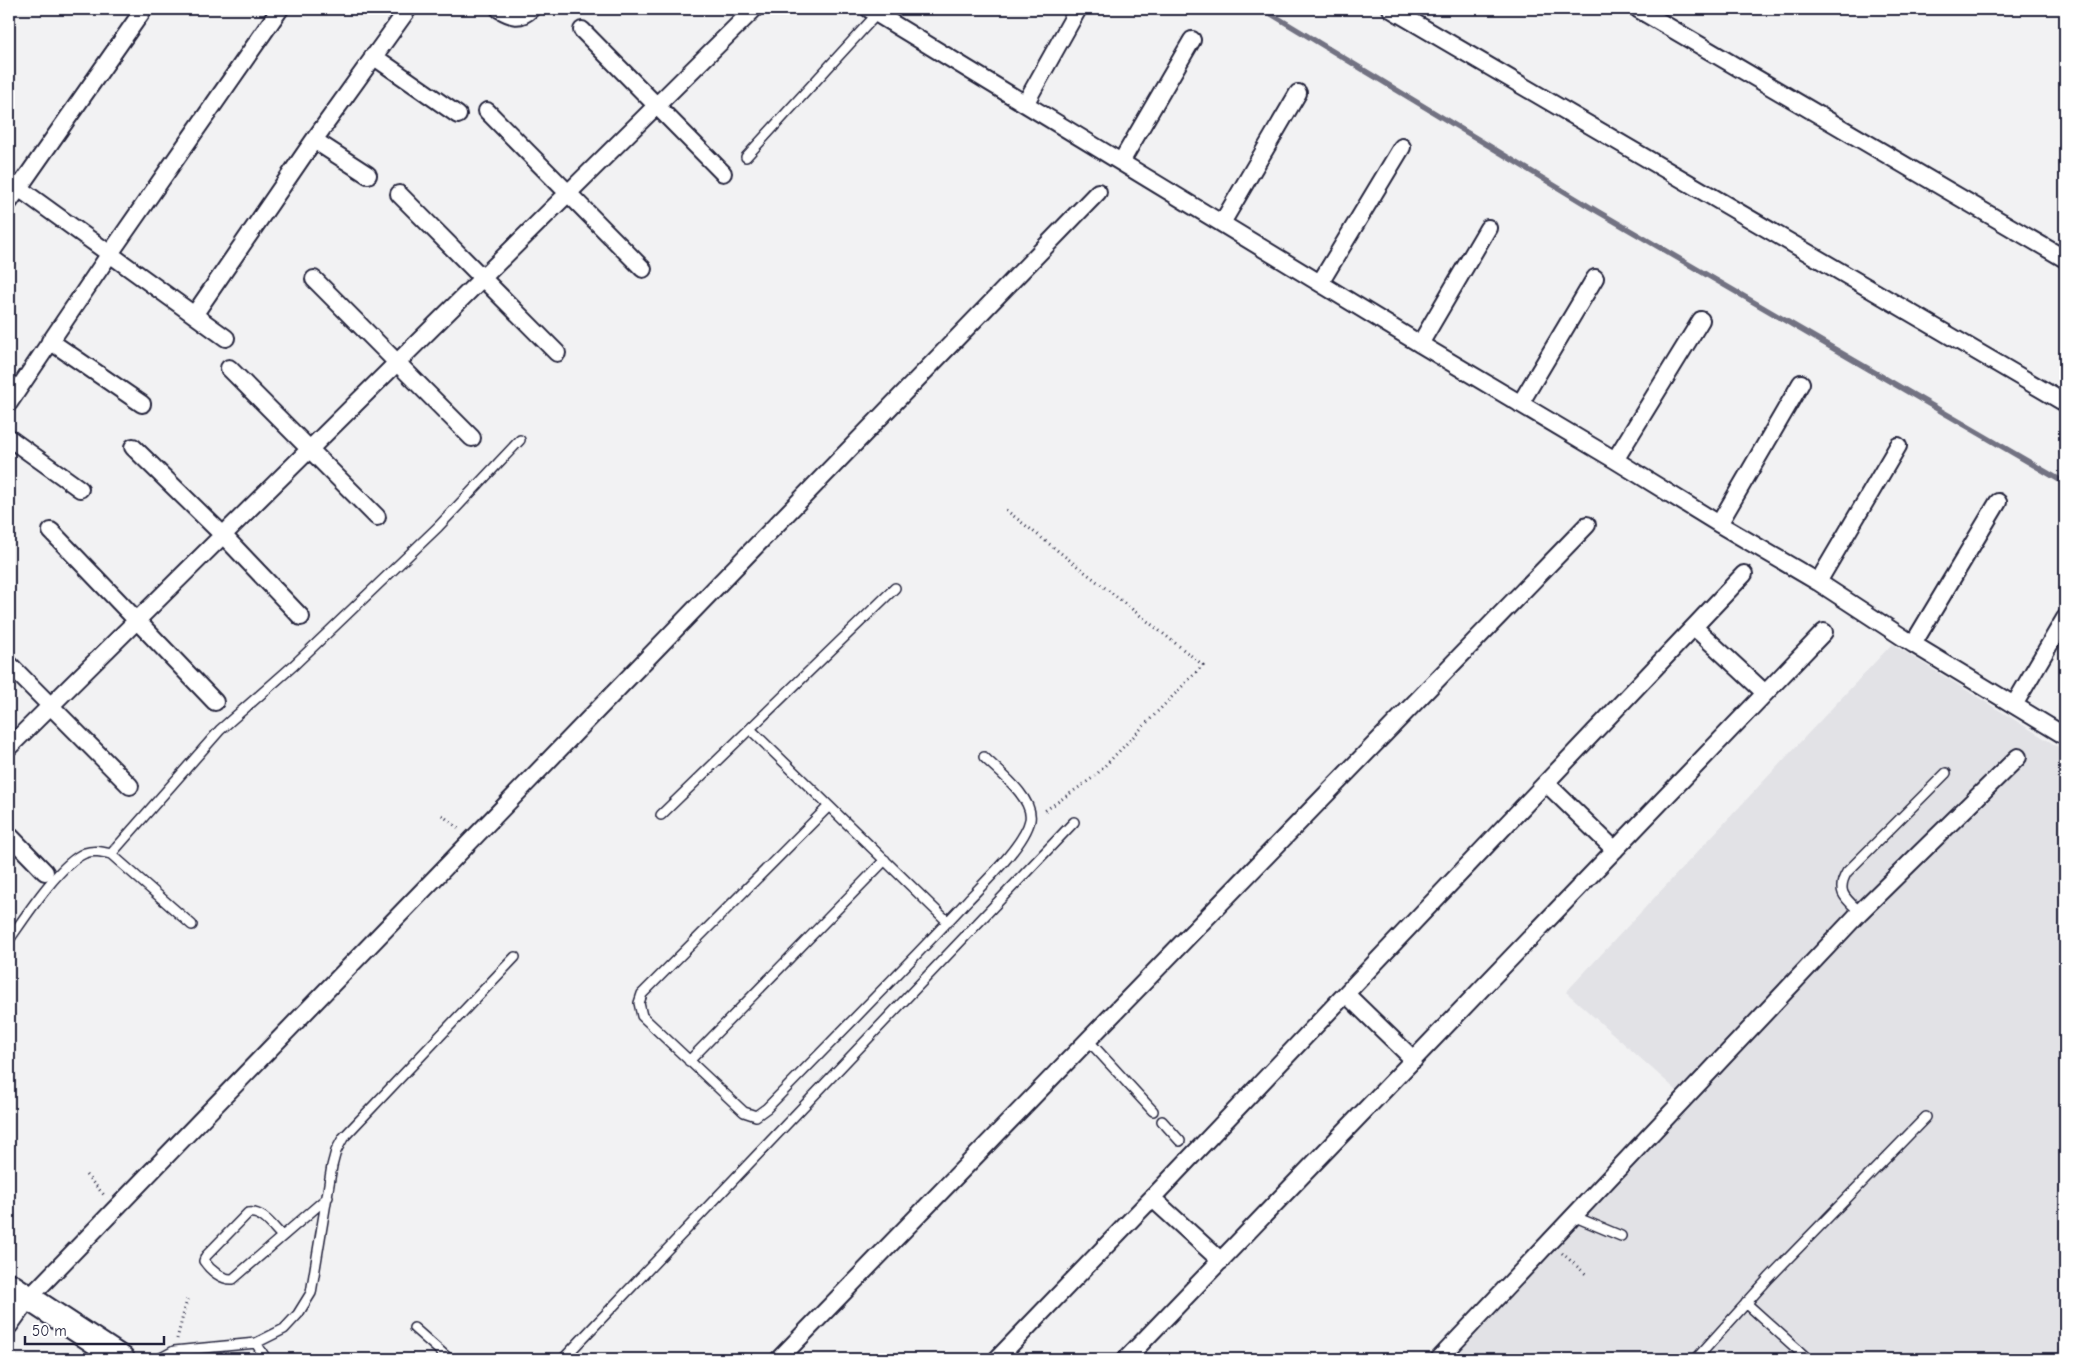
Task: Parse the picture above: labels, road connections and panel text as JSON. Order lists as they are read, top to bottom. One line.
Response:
{"scale_bar":"50 m"}
